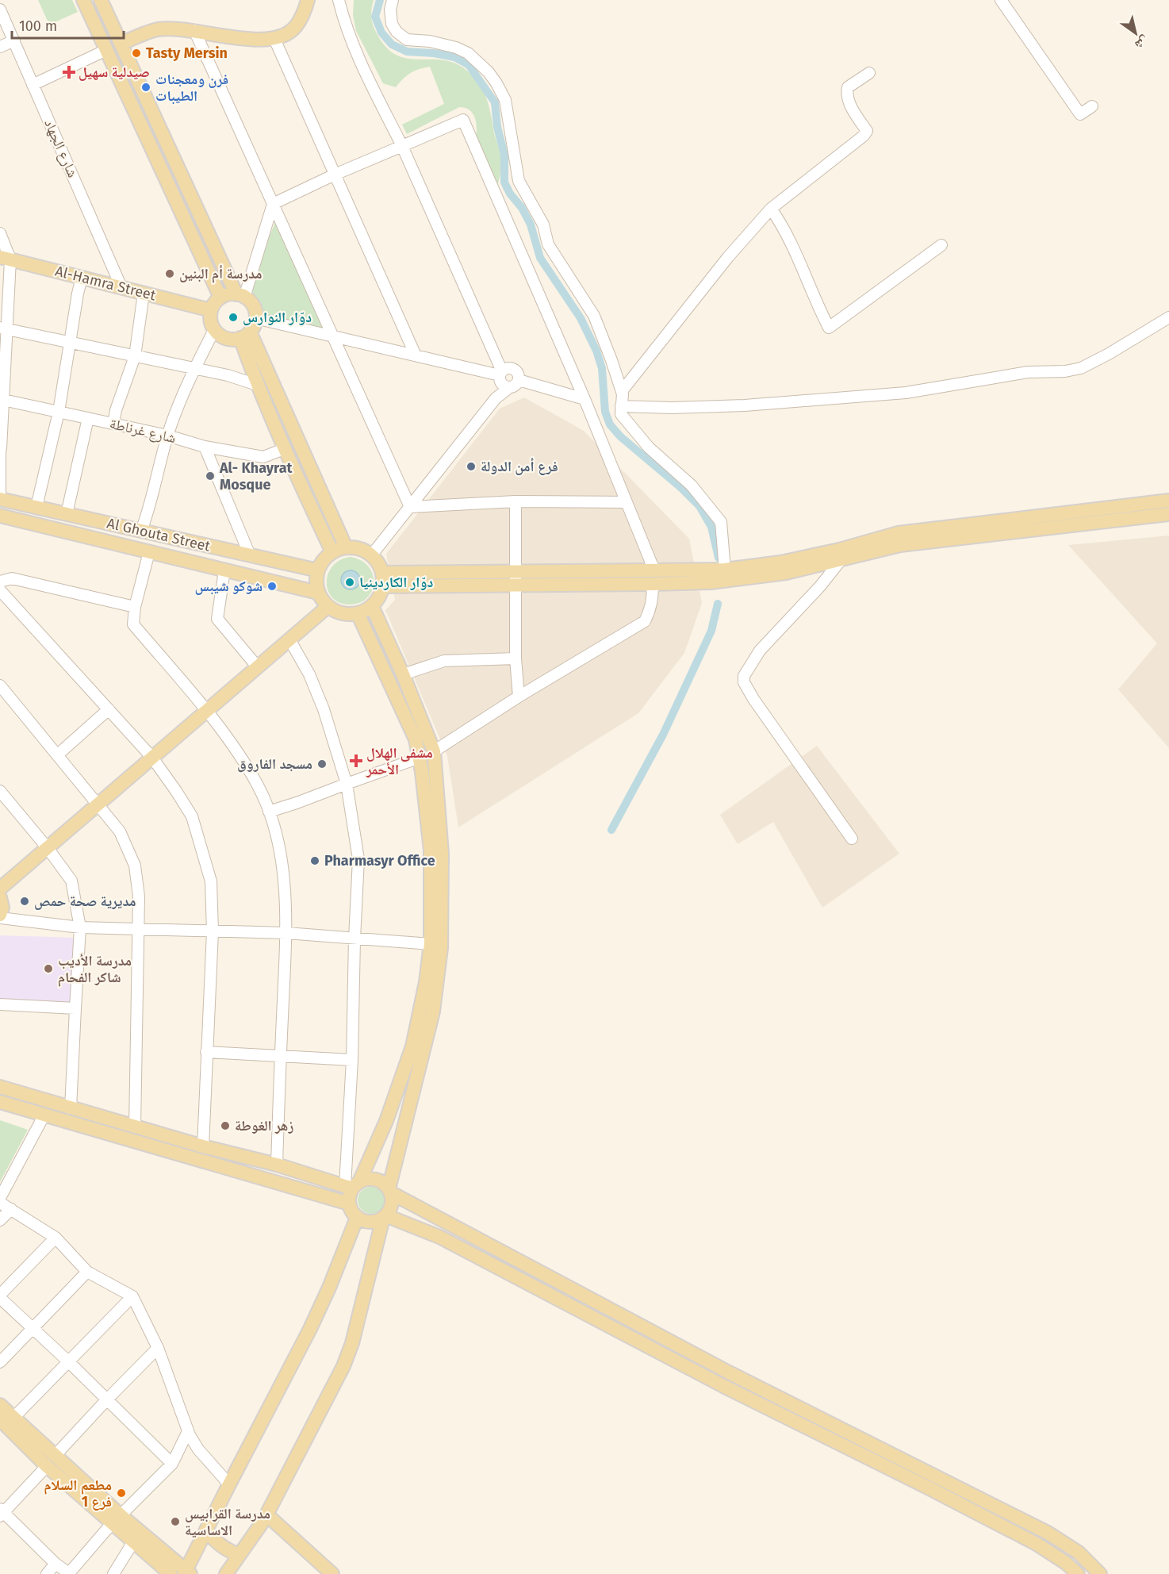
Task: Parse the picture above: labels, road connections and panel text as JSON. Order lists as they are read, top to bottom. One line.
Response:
{"streets":{"main road":["Al-Hamra Street","Al Ghouta Street"],"street":["شارع الجهاد","شارع غرناطة"]},"crossings":[["شارع الجهاد","Al-Hamra Street"]],"places":{"other":["Tasty Mersin","فرن ومعجنات الطيبات","مدرسة أم البنين","دوّار النوارس","فرع أمن الدولة","Al- Khayrat Mosque","دوّار الكاردينيا","شوكو شيبس","مسجد الفاروق","Pharmasyr Office","مديرية صحة حمص","مدرسة الأديب شاكر الفحام","زهر الغوطة","مطعم السلام فرع 1","مدرسة القرابيس الاساسية"],"health":["صيدلية سهيل","مشفى الهلال الأحمر"]},"scale_bar":"100 m","north":"bottom right"}
